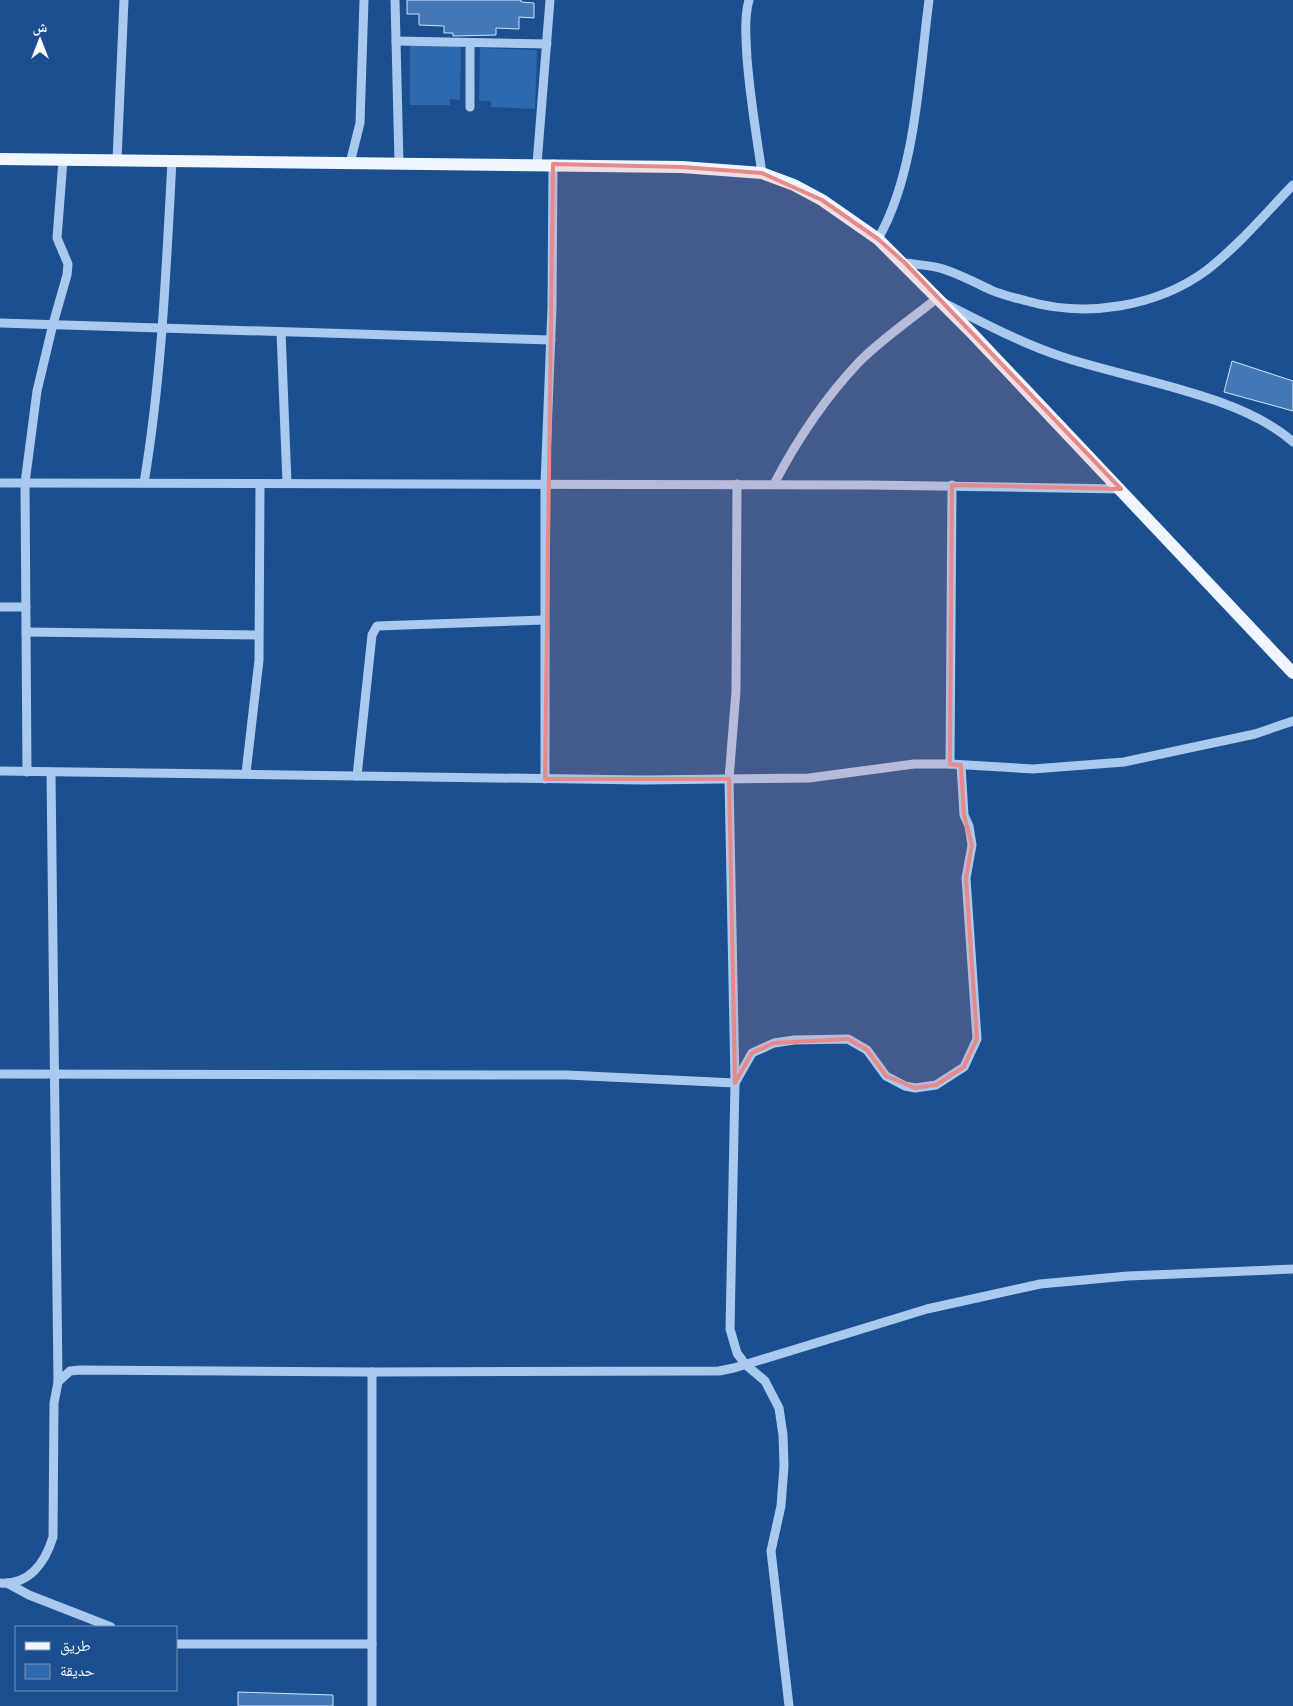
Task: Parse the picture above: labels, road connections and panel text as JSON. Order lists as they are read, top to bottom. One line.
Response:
{"legend":["طريق","حديقة"],"north":"top"}
